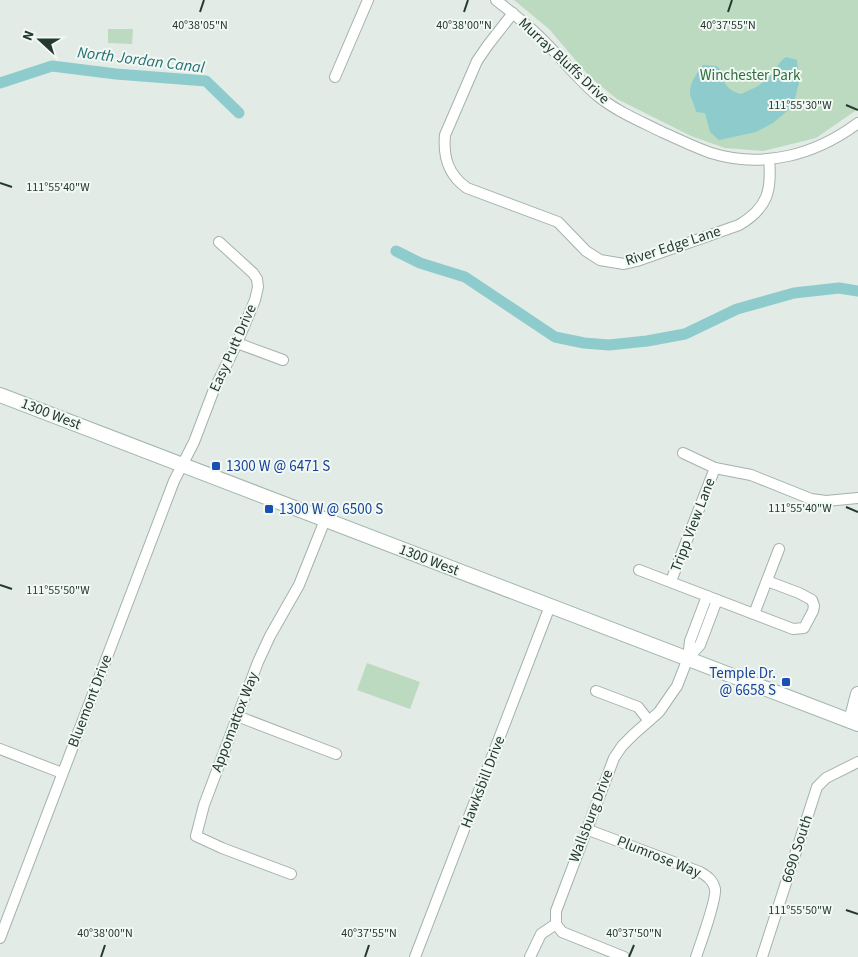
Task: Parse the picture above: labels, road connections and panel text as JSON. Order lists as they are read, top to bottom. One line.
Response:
{"streets":{"street":["Murray Bluffs Drive","River Edge Lane","Easy Putt Drive","1300 West","Tripp View Lane","Bluemont Drive","Appomattox Way","Hawksbill Drive","Wallsburg Drive","6690 South","Plumrose Way"]},"crossings":[["Murray Bluffs Drive","River Edge Lane"],["Easy Putt Drive","1300 West"],["Easy Putt Drive","Bluemont Drive"],["1300 West","Bluemont Drive"],["1300 West","Appomattox Way"],["1300 West","Hawksbill Drive"],["1300 West","Wallsburg Drive"],["Wallsburg Drive","Plumrose Way"]],"water":["North Jordan Canal"],"parks":["Winchester Park"],"places":{"transit":["1300 W @ 6471 S","1300 W @ 6500 S","Temple Dr. @ 6658 S"]},"north":"left","coordinates":["40°38'05\"N","40°38'00\"N","40°37'55\"N","111°55'30\"W","111°55'40\"W","111°55'50\"W","40°37'50\"N"]}
